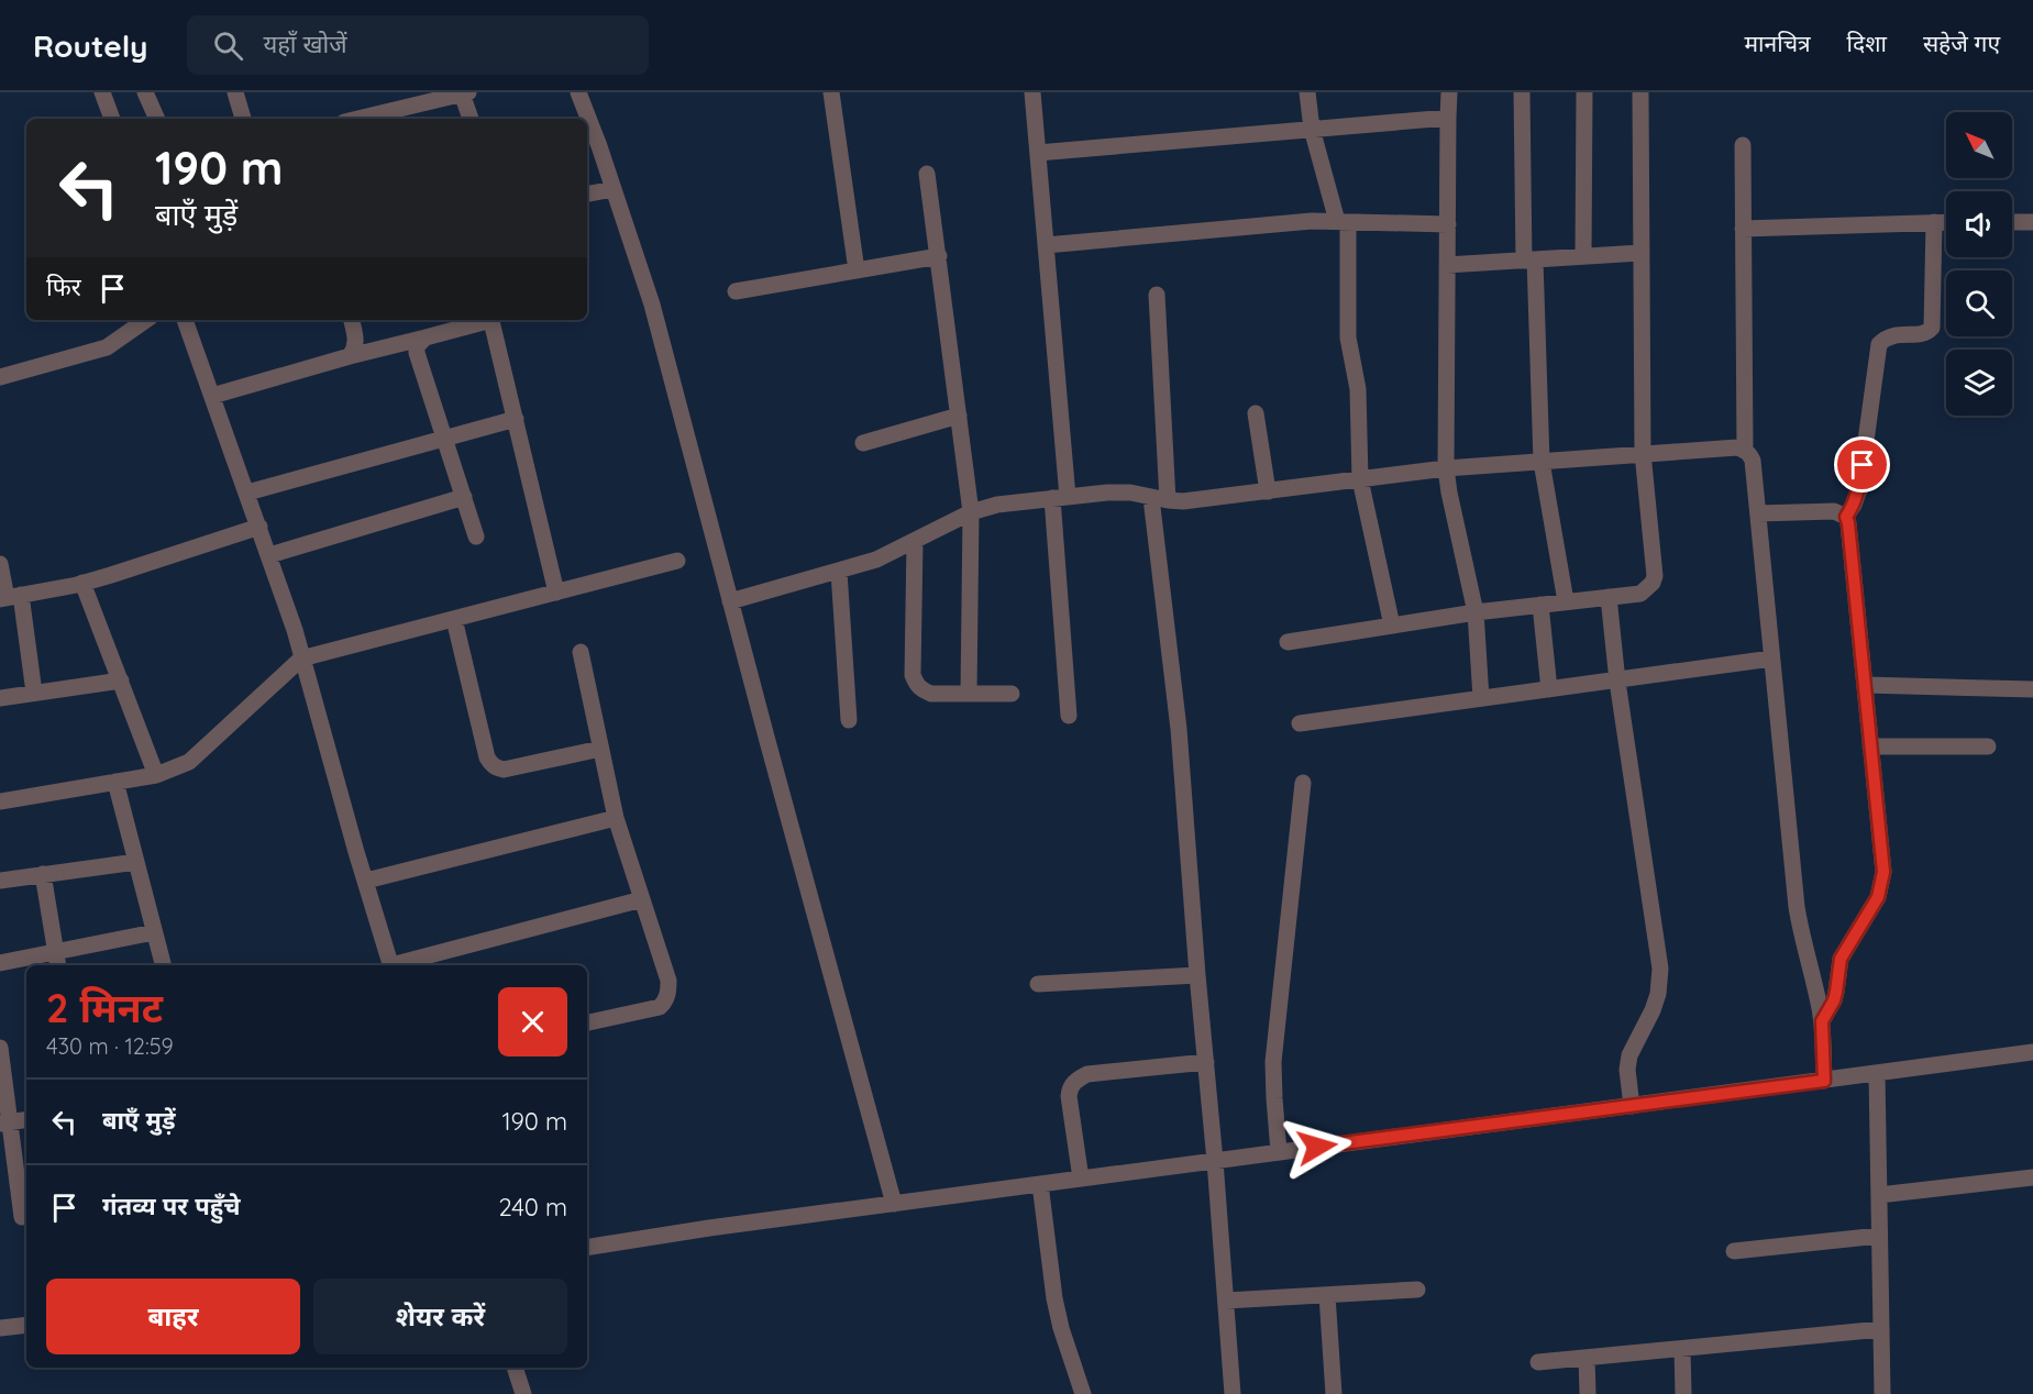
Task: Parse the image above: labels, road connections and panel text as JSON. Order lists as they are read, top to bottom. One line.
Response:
{"north":"top left","page":{"header":"Routely","search":"यहाँ खोजें","nav":["मानचित्र","दिशा","सहेजे गए"],"turn":["190 m","बाएँ मुड़ें"],"then":"फिर","heading":["2 मिनट","430 m · 12:59"],"list":[{"name":"बाएँ मुड़ें","value":"190 m"},{"name":"गंतव्य पर पहुँचे","value":"240 m"}],"buttons":["बाहर","शेयर करें"]}}
